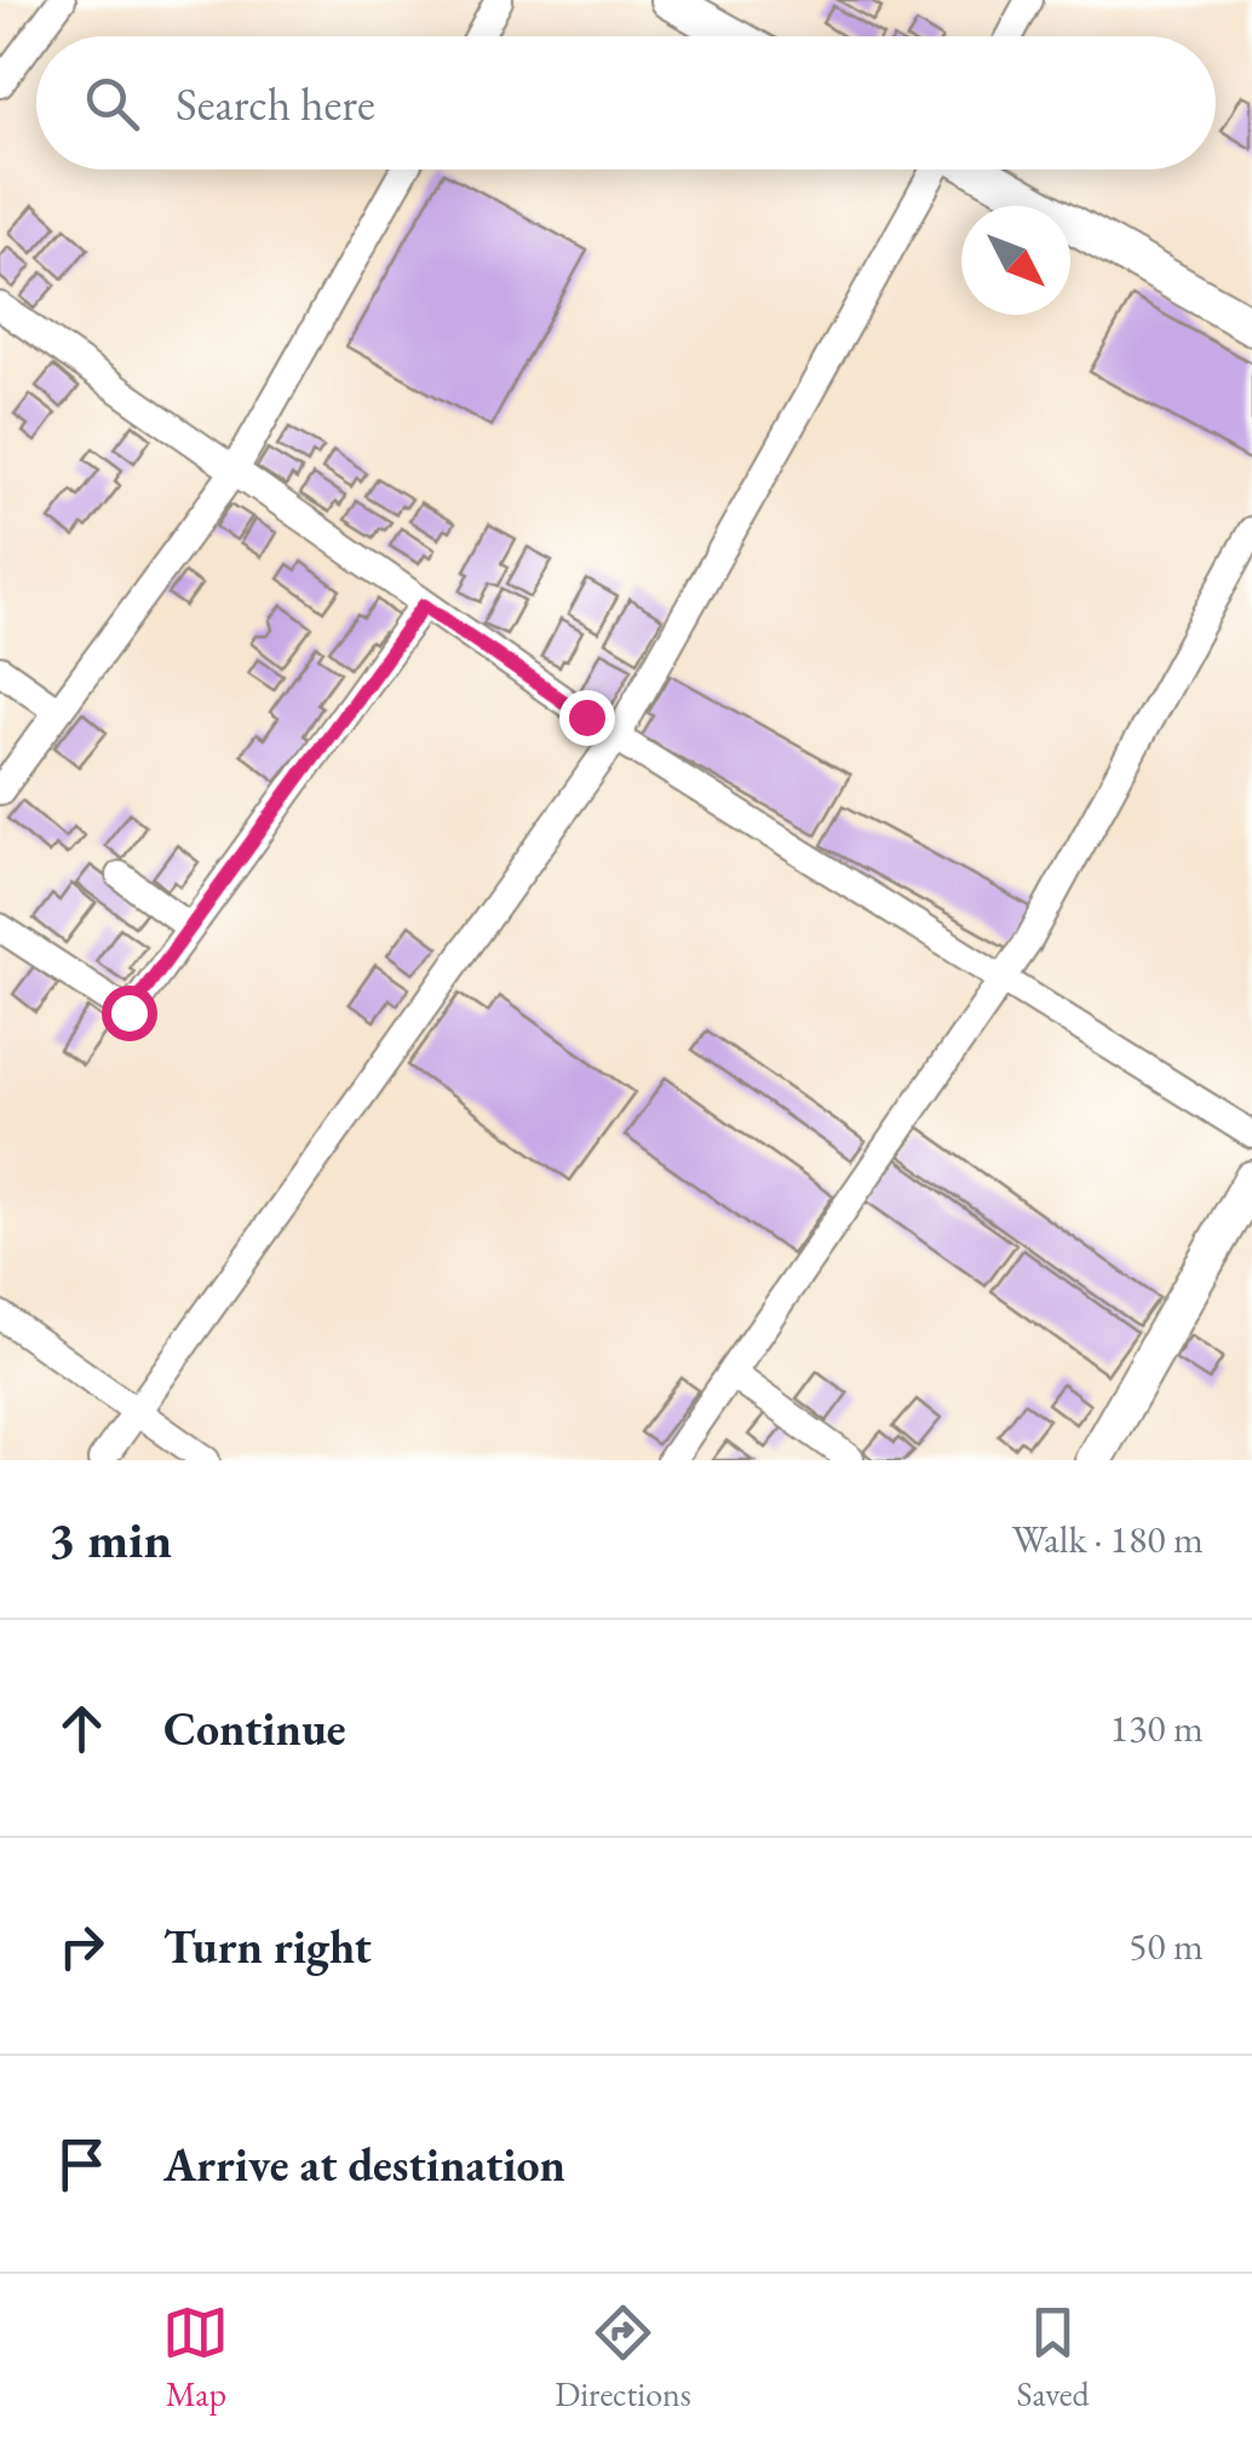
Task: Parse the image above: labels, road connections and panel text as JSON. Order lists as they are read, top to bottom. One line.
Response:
{"north":"bottom right","page":{"search":"Search here","heading":["3 min","Walk · 180 m"],"list":[["Continue","130 m"],["Turn right","50 m"],"Arrive at destination"],"nav":["Map","Directions","Saved"]}}
